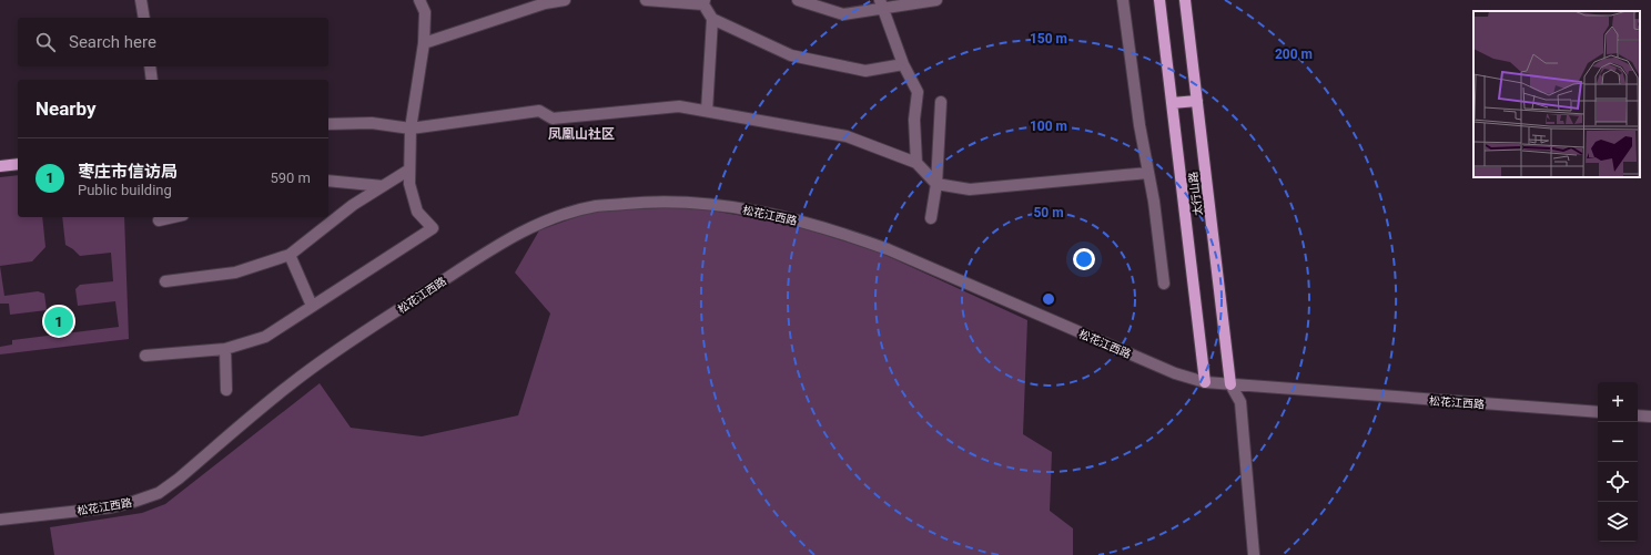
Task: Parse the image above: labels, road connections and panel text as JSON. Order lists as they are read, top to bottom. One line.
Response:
{"streets":{"main road":["太行山路"],"street":["松花江西路"]},"crossings":[["太行山路","松花江西路"]],"districts":["凤凰山社区"],"page":{"search":"Search here","heading":"Nearby","list":[{"mark":"1","name":"枣庄市信访局","note":"Public building","value":"590 m"}],"pins":"1","map_buttons":["+","−"]},"rings":["150 m","200 m","100 m","50 m"]}
